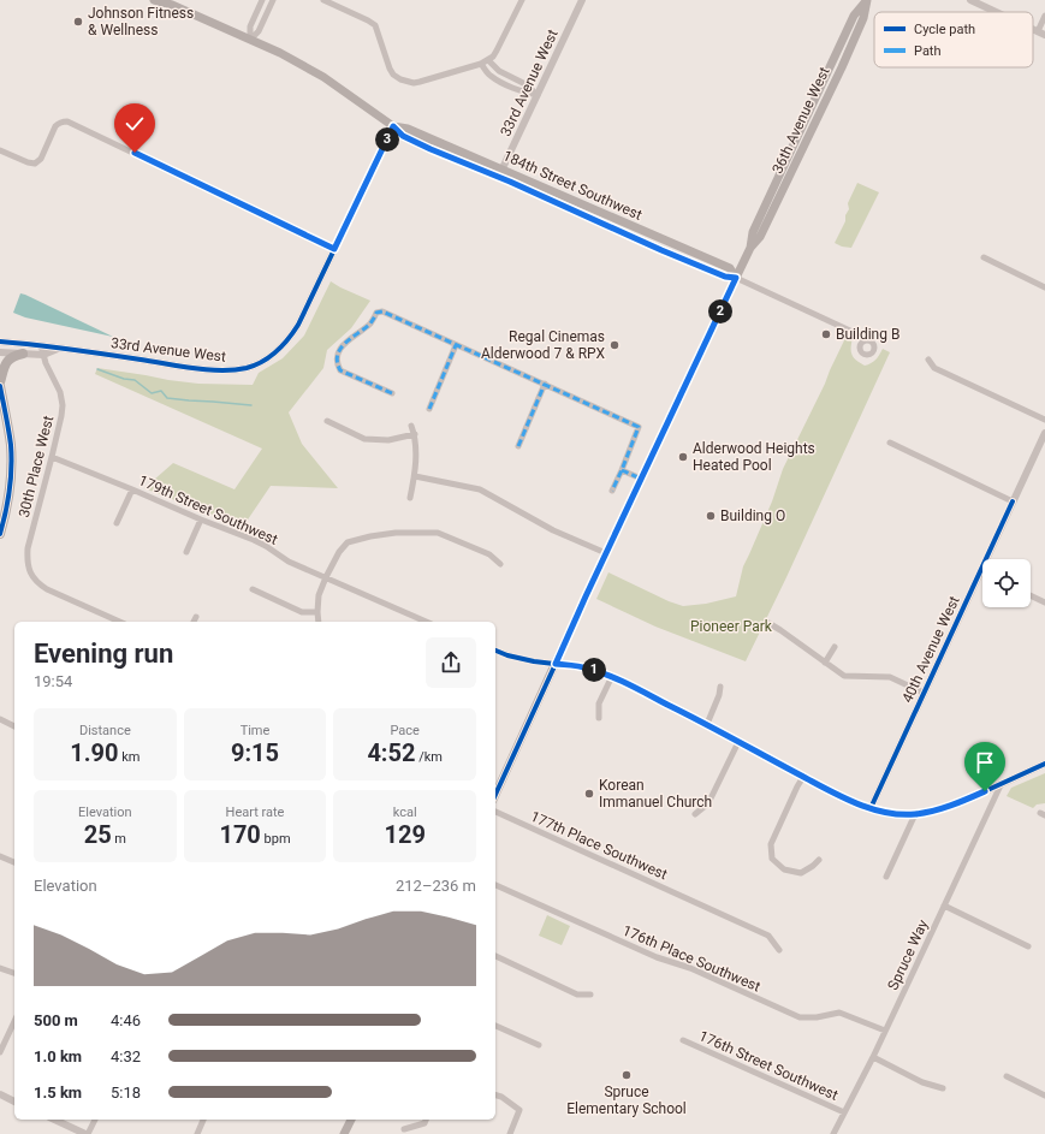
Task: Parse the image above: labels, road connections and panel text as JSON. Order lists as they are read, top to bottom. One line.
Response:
{"streets":{"main road":["36th Avenue West","184th Street Southwest"],"street":["33rd Avenue West","30th Place West","179th Street Southwest","40th Avenue West","177th Place Southwest","Spruce Way","176th Place Southwest","176th Street Southwest"]},"crossings":[["33rd Avenue West","184th Street Southwest"],["33rd Avenue West","30th Place West"],["36th Avenue West","184th Street Southwest"],["30th Place West","179th Street Southwest"],["Spruce Way","176th Place Southwest"],["Spruce Way","176th Street Southwest"]],"parks":["Pioneer Park"],"places":["Johnson Fitness & Wellness","Building B","Regal Cinemas Alderwood 7 & RPX","Alderwood Heights Heated Pool","Building O","Korean Immanuel Church","Spruce Elementary School"],"legend":["Cycle path","Path"],"page":{"pins":["3","2","1"],"heading":["Evening run","19:54"],"stats":[["Distance","1.90 km"],["Time","9:15"],["Pace","4:52 /km"],["Elevation","25 m"],["Heart rate","170 bpm"],["kcal","129"]],"chart":["Elevation","212–236 m"],"list":[{"name":"500 m","note":"4:46"},{"name":"1.0 km","note":"4:32"},{"name":"1.5 km","note":"5:18"}]}}
